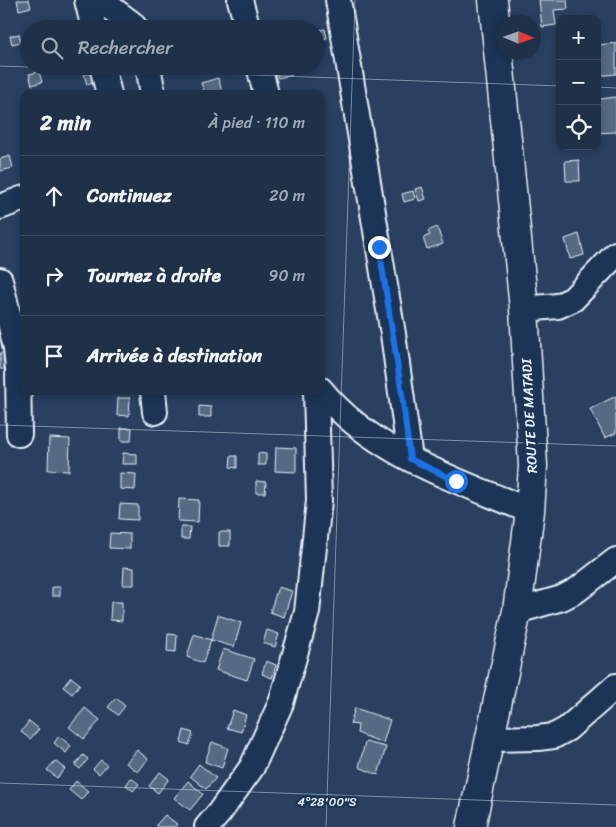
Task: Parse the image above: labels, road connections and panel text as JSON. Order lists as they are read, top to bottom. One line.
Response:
{"streets":{"highway":["ROUTE DE MATADI"]},"north":"right","page":{"map_buttons":["+","−"],"search":"Rechercher","heading":["2 min","À pied · 110 m"],"list":[["Continuez","20 m"],["Tournez à droite","90 m"],"Arrivée à destination"]},"coordinates":["4°28'00\"S"]}
